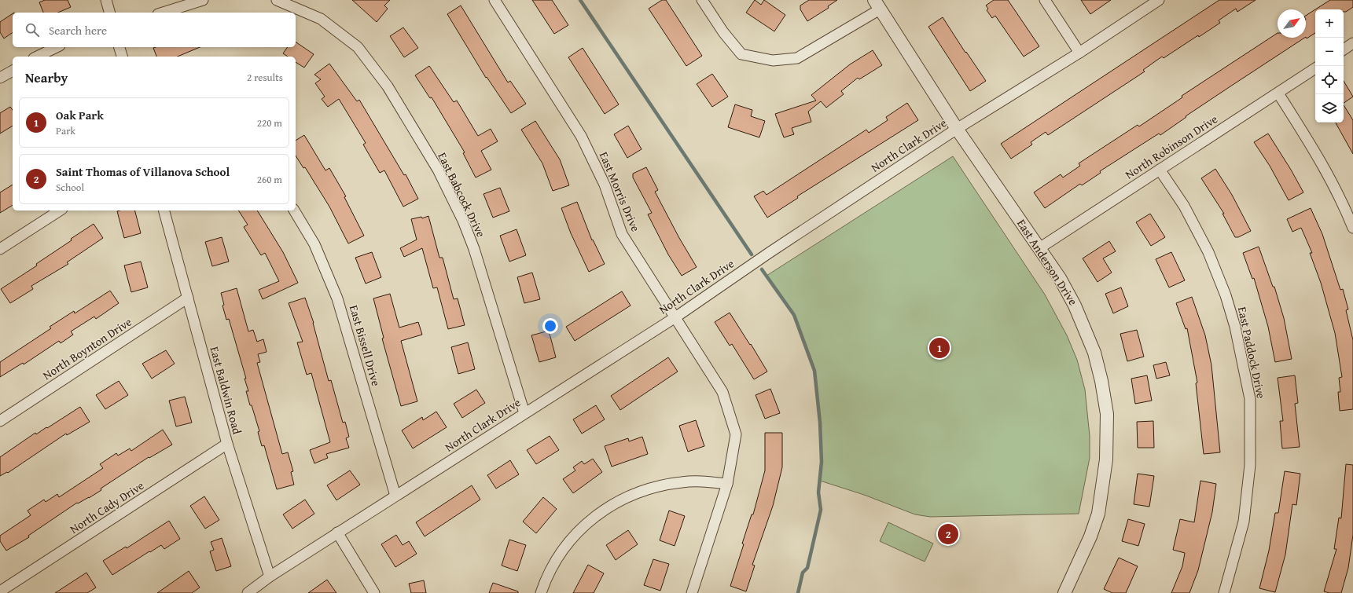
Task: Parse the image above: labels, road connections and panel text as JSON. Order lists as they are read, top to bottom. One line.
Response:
{"streets":{"street":["North Clark Drive","North Robinson Drive","East Morris Drive","East Babcock Drive","East Anderson Drive","East Bissell Drive","North Boynton Drive","East Paddock Drive","East Baldwin Road","North Cady Drive"]},"crossings":[["North Clark Drive","East Morris Drive"],["North Clark Drive","East Babcock Drive"],["North Clark Drive","East Anderson Drive"],["North Clark Drive","East Bissell Drive"],["North Clark Drive","East Baldwin Road"],["North Robinson Drive","East Anderson Drive"],["North Robinson Drive","East Paddock Drive"],["North Boynton Drive","East Baldwin Road"],["East Baldwin Road","North Cady Drive"]],"north":"top right","page":{"map_buttons":["+","−"],"search":"Search here","heading":["Nearby","2 results"],"list":[{"mark":"1","name":"Oak Park","note":"Park","value":"220 m"},{"mark":"2","name":"Saint Thomas of Villanova School","note":"School","value":"260 m"}],"pins":["1","2"]}}
